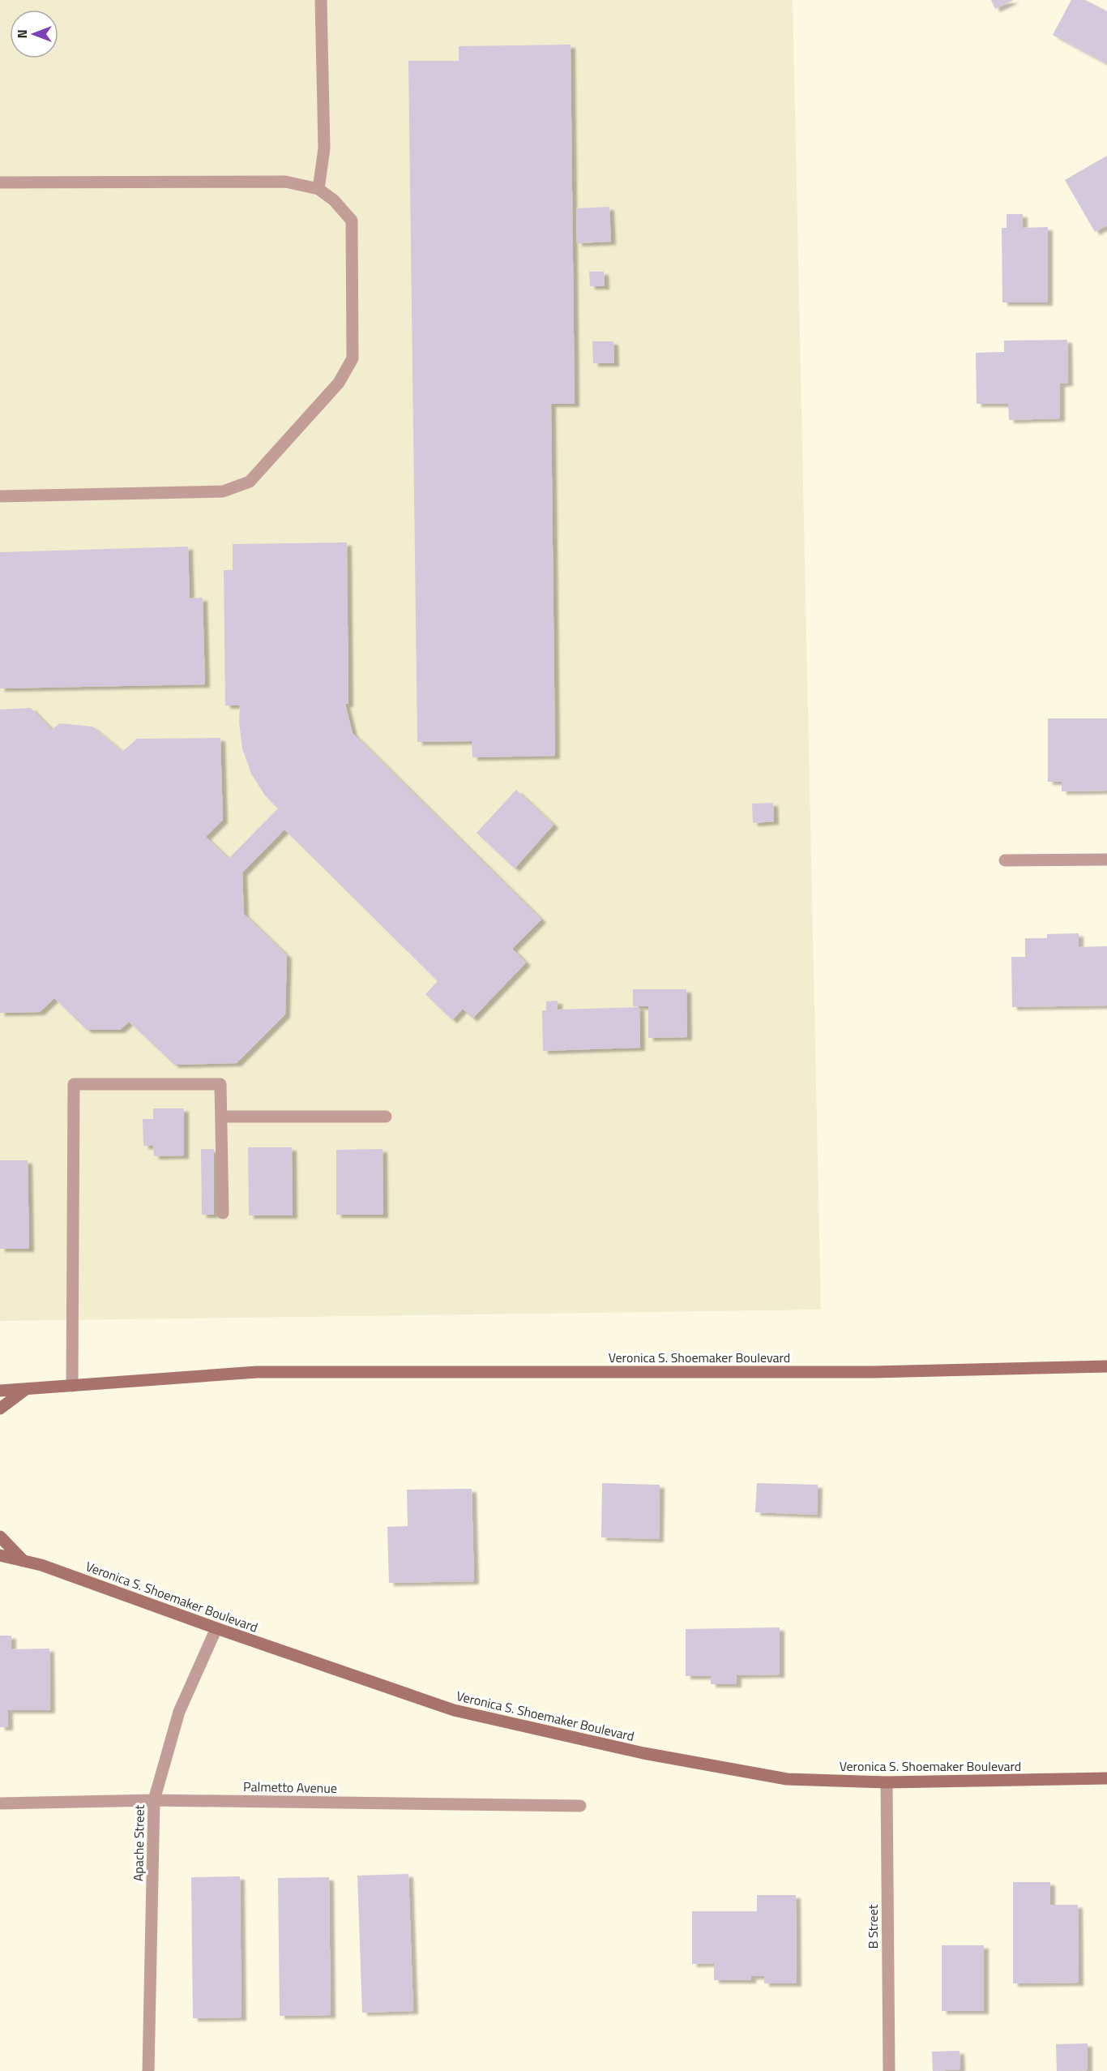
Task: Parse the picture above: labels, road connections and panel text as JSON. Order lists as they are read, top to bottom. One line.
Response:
{"streets":{"street":["Veronica S. Shoemaker Boulevard","Palmetto Avenue","Apache Street","B Street"]},"crossings":[["Veronica S. Shoemaker Boulevard","Apache Street"],["Veronica S. Shoemaker Boulevard","B Street"],["Palmetto Avenue","Apache Street"]],"north":"left"}
